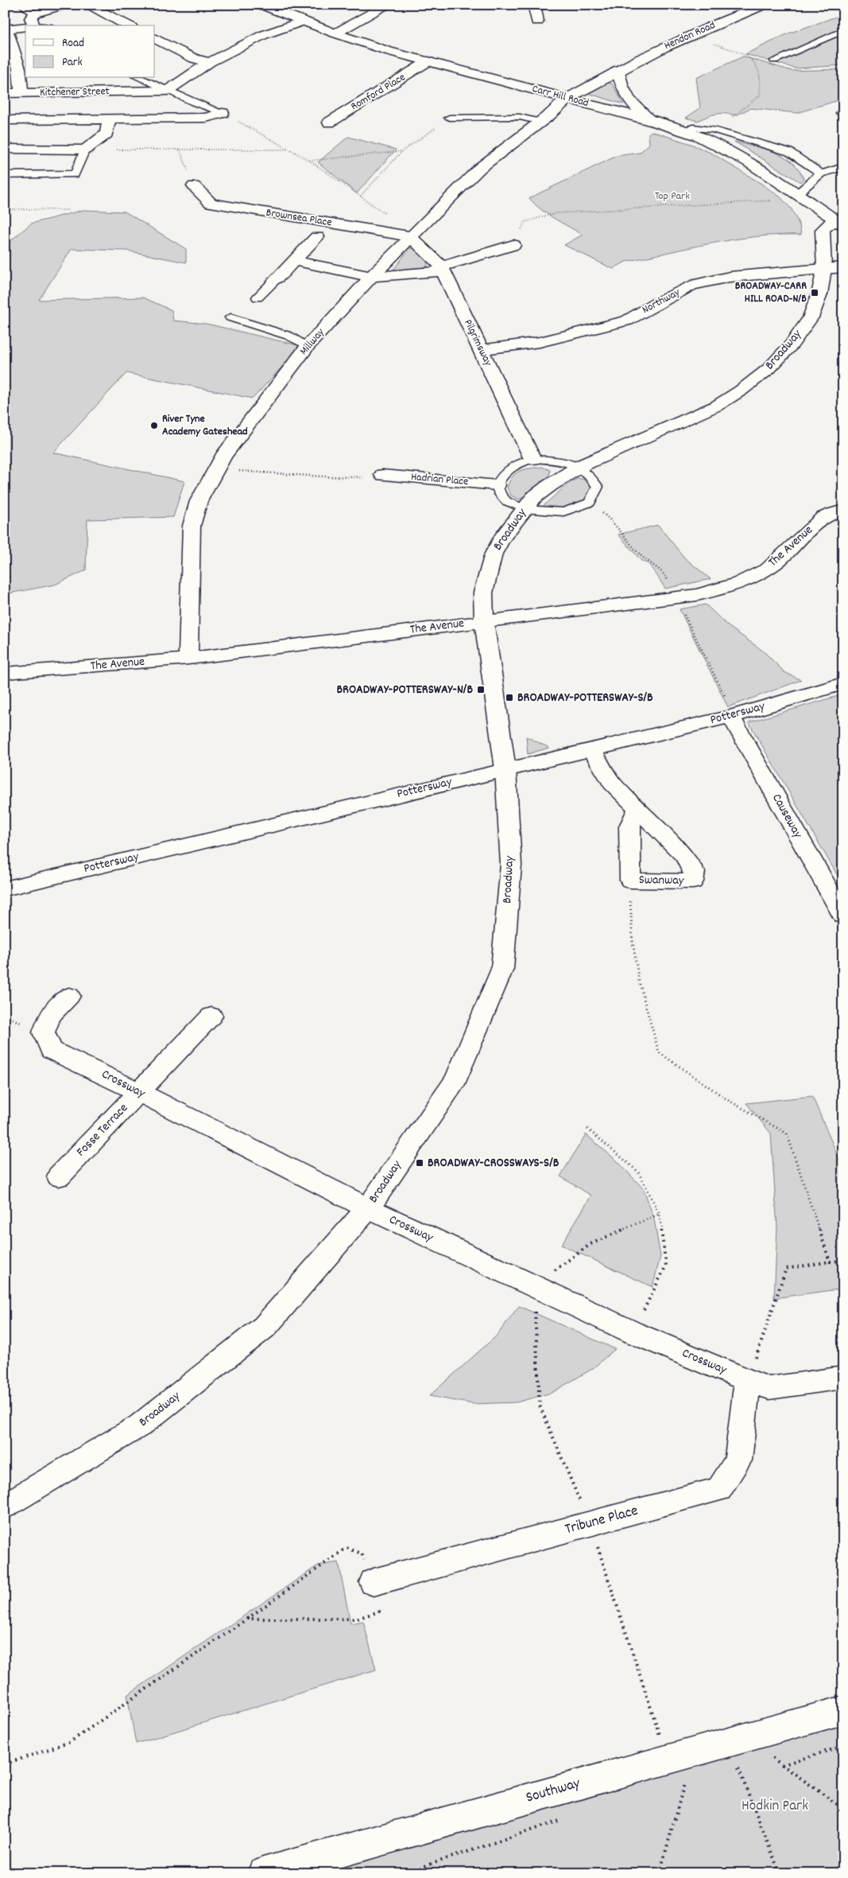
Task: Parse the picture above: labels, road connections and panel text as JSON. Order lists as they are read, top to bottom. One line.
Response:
{"streets":{"street":["Hendon Road","Kitchener Street","Romford Place","Carr Hill Road","Brownsea Place","Northway","Millway","Pilgrimsway","Broadway","Hadrian Place","The Avenue","Pottersway","Causeway","Crossway","Fosse Terrace","Tribune Place","Southway"]},"crossings":[["Hendon Road","Carr Hill Road"],["Hendon Road","Millway"],["Romford Place","Carr Hill Road"],["Carr Hill Road","Millway"],["Carr Hill Road","Broadway"],["Brownsea Place","Millway"],["Brownsea Place","Pilgrimsway"],["Northway","Pilgrimsway"],["Northway","Broadway"],["Millway","Pilgrimsway"],["Millway","The Avenue"],["Broadway","The Avenue"],["Broadway","Pottersway"],["Broadway","Crossway"],["Pottersway","Causeway"],["Crossway","Fosse Terrace"],["Crossway","Tribune Place"]],"parks":["Top Park","Hodkin Park"],"places":{"transit":["BROADWAY-CARR HILL ROAD-N/B","BROADWAY-POTTERSWAY-N/B","BROADWAY-POTTERSWAY-S/B","BROADWAY-CROSSWAYS-S/B"],"other":["River Tyne Academy Gateshead"]},"legend":["Road","Park"]}
